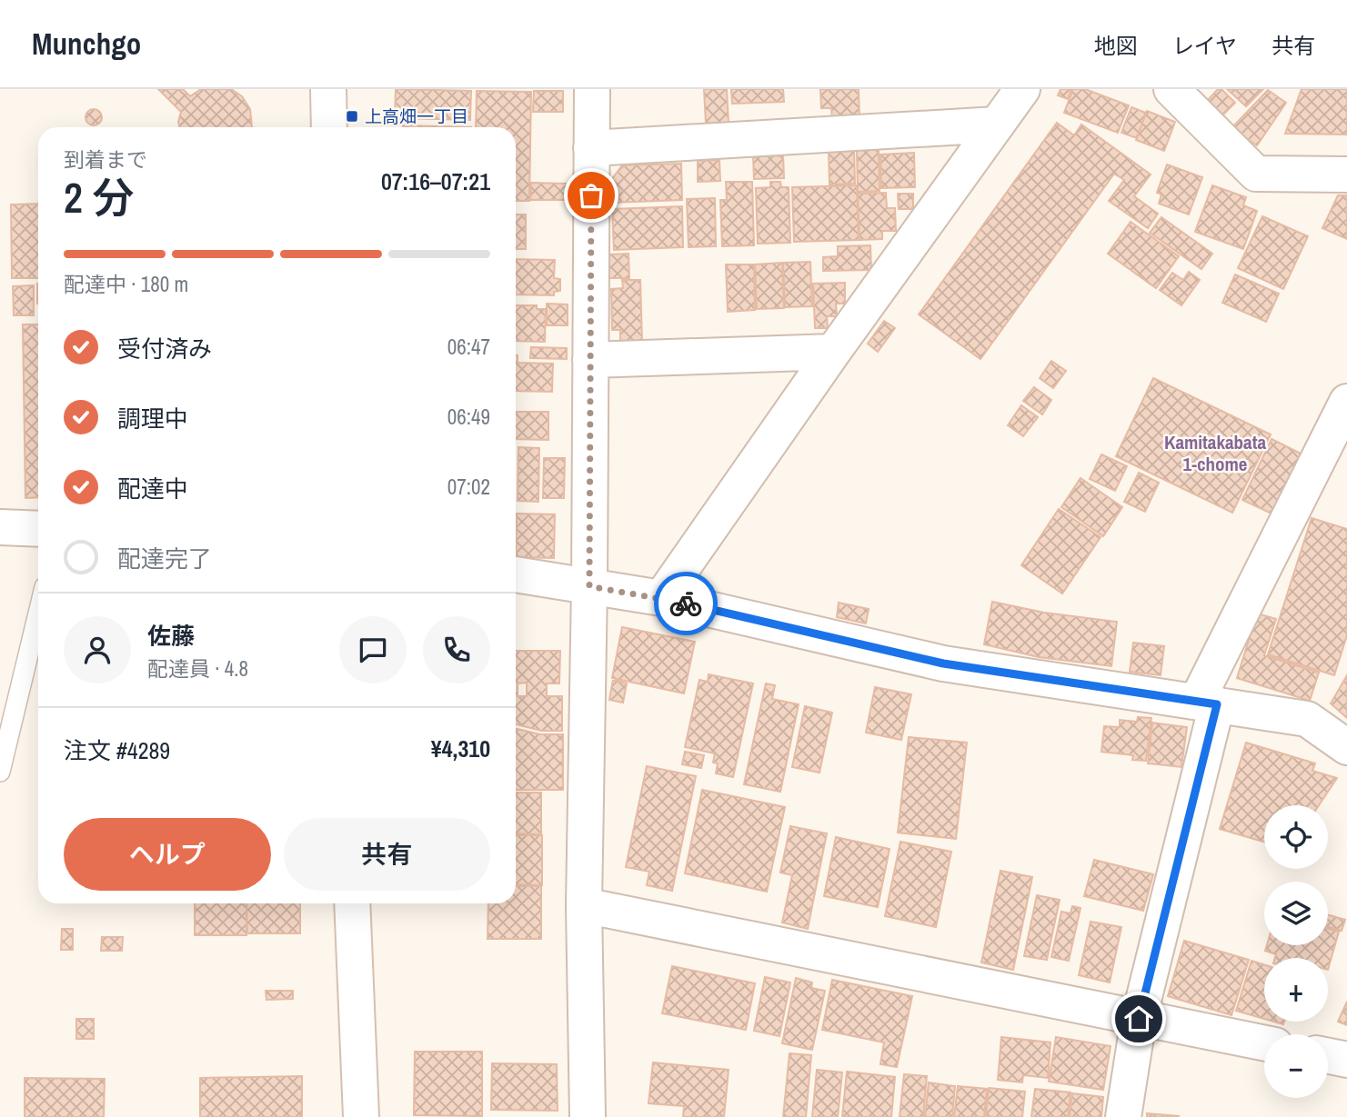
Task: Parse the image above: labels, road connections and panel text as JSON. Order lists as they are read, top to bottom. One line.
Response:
{"districts":["Kamitakabata 1-chome"],"places":{"transit":["上高畑一丁目"]},"page":{"header":"Munchgo","nav":["地図","レイヤ","共有"],"heading":["2 分","到着まで","07:16–07:21"],"panel":["佐藤","配達員 · 4.8","注文 #4289","¥4,310"],"bar":"配達中 · 180 m","list":[["受付済み","06:47"],["調理中","06:49"],["配達中","07:02"],"配達完了"],"map_buttons":["+","−"],"buttons":["ヘルプ","共有"]}}
